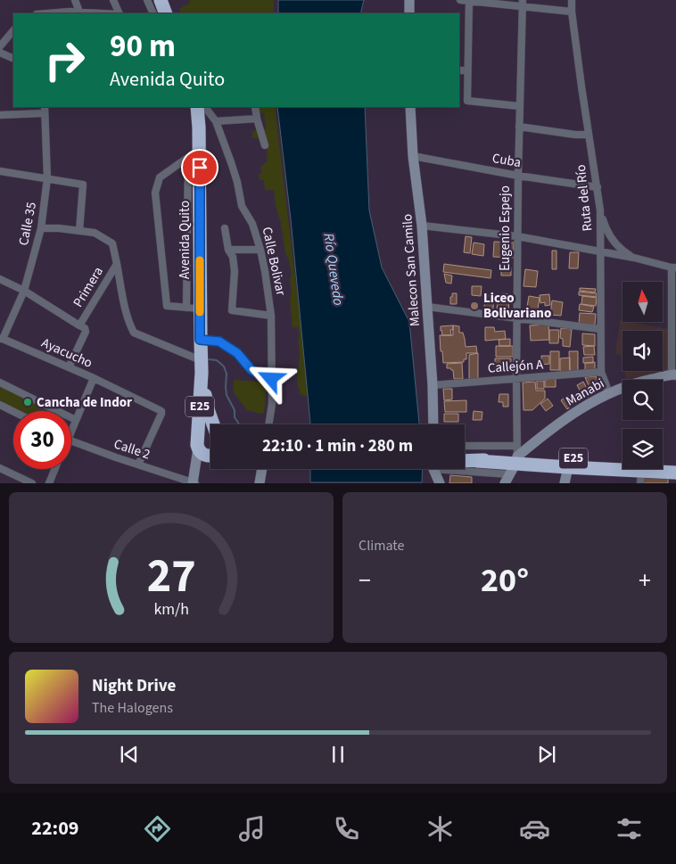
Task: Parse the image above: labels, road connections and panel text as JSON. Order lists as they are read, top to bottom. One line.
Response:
{"streets":{"highway":["Avenida Quito","E25"],"main road":["Malecon San Camilo","Manabi"],"street":["Cuba","Ruta del Río","Calle 35","Eugenio Espejo","Calle Bolivar","Primera","Ayacucho","Callejón A","Calle 2"]},"crossings":[["Cuba","Ruta del Río"],["Cuba","Eugenio Espejo"],["Cuba","Malecon San Camilo"],["Ruta del Río","Callejón A"],["Ruta del Río","Manabi"],["Calle 35","Primera"],["Calle 35","Ayacucho"],["Eugenio Espejo","Callejón A"],["Eugenio Espejo","Manabi"],["Eugenio Espejo","E25"],["Avenida Quito","E25"],["Malecon San Camilo","Callejón A"],["Manabi","E25"]],"water":["Río Quevedo"],"places":["Liceo Bolivariano","Cancha de Indor"],"north":"top","page":{"turn":["90 m","Avenida Quito"],"limit":"30","trip":"22:10 · 1 min · 280 m","tile":"Climate","heat":["−","20°","+"],"song":["Night Drive","The Halogens"],"tabs":"22:09","gauge":["27","km/h"]}}
